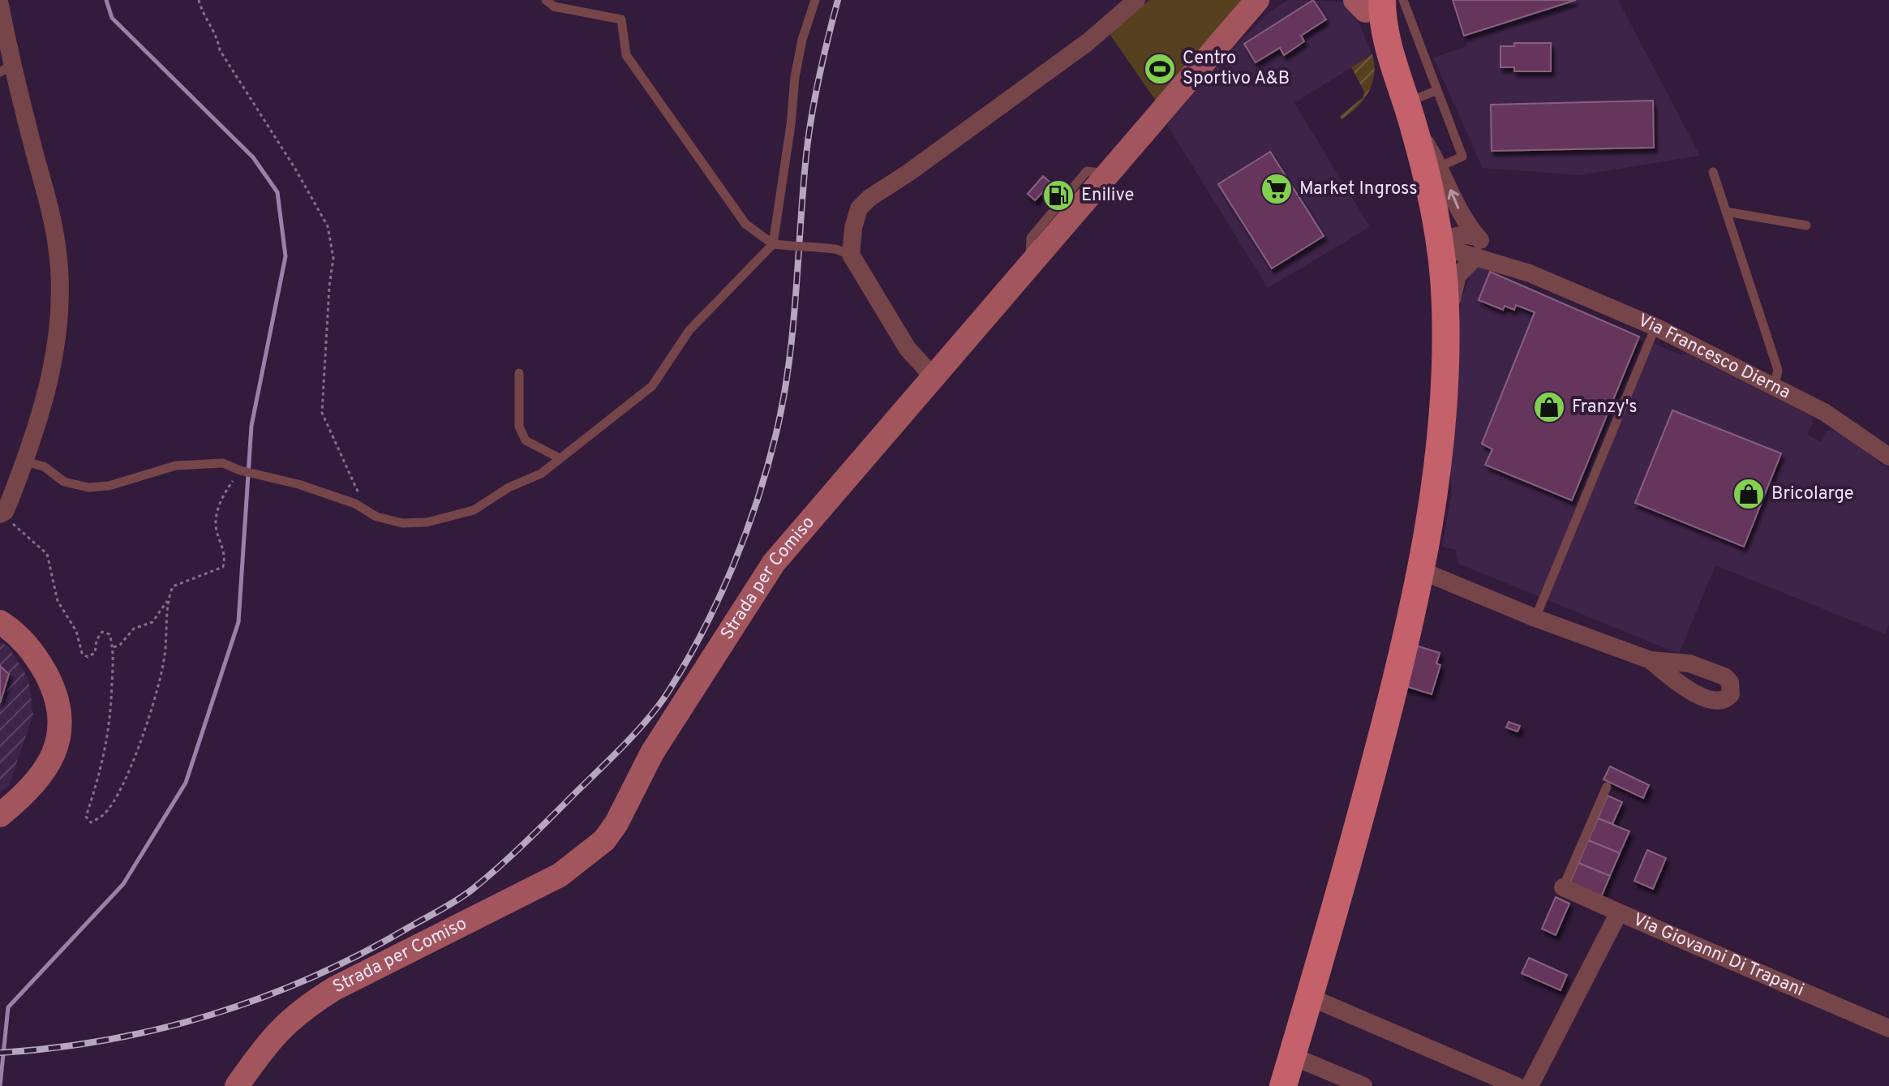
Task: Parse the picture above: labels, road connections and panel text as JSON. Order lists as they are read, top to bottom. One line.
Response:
{"streets":{"main road":["Strada per Comiso"],"street":["Via Francesco Dierna","Via Giovanni Di Trapani"]},"places":{"sports":["Centro Sportivo A&B"],"supermarket":["Market Ingross"],"fuel station":["Enilive"],"shop":["Franzy's","Bricolarge"]}}
